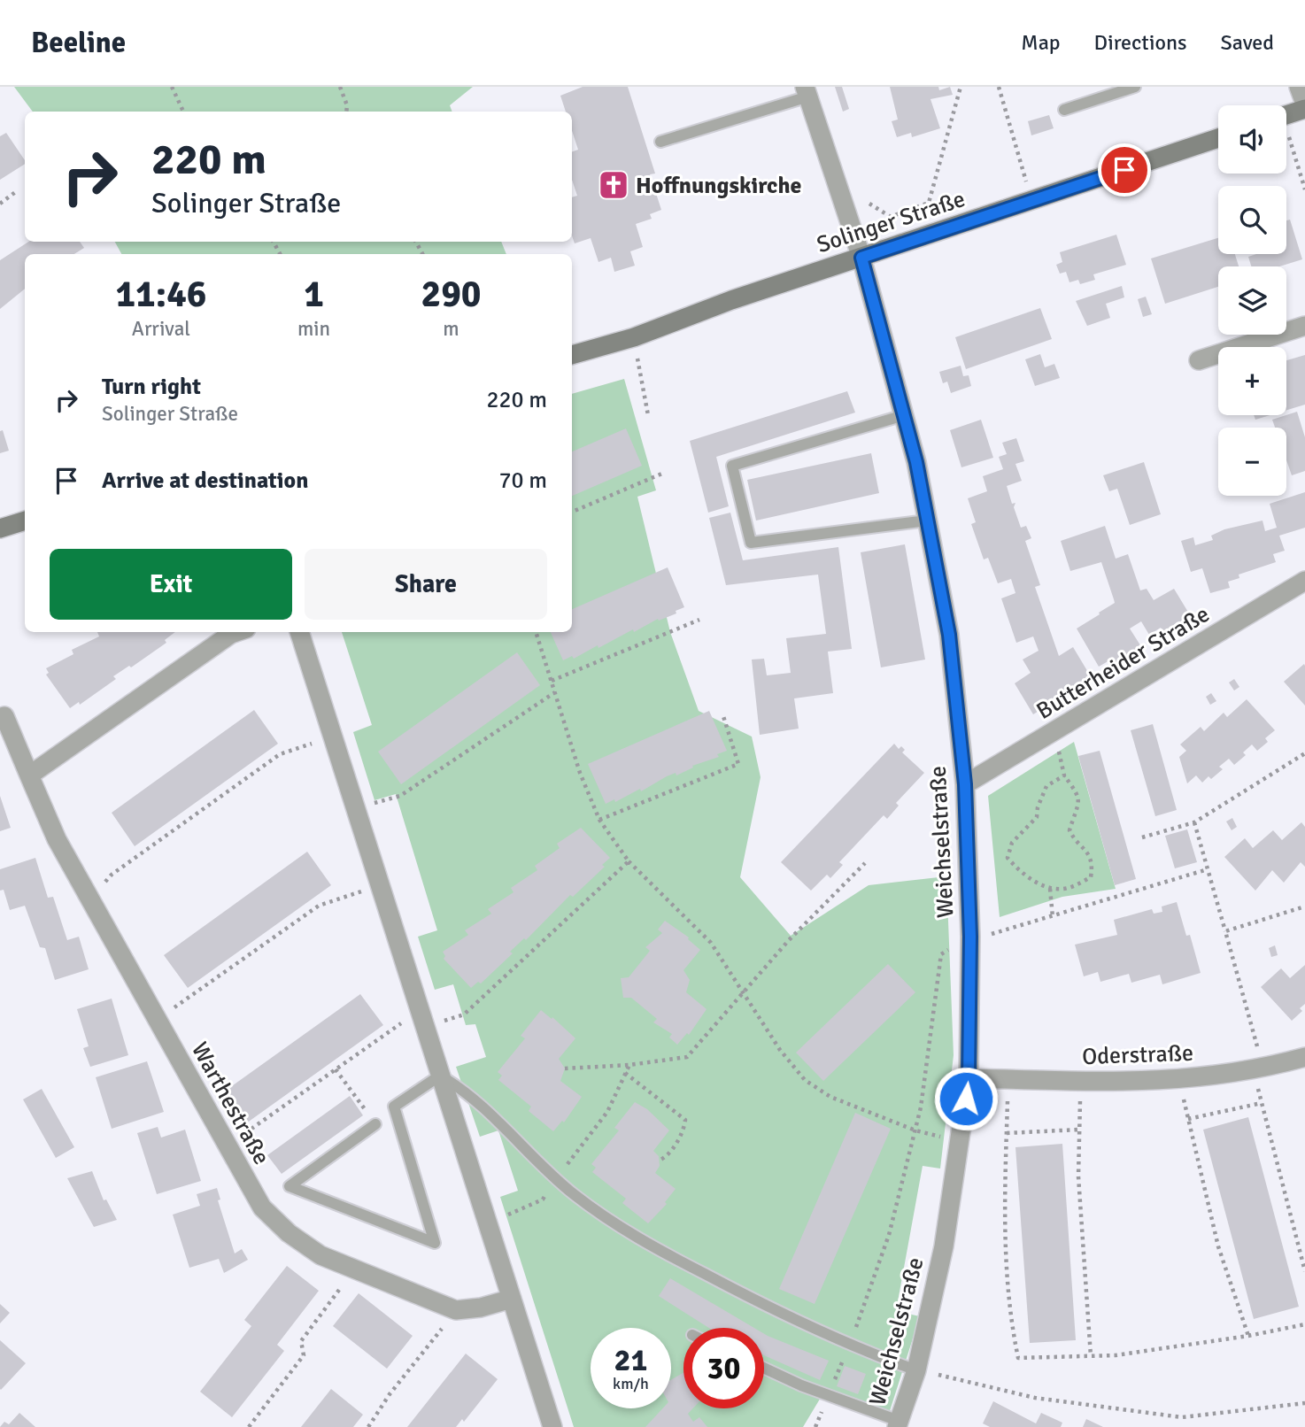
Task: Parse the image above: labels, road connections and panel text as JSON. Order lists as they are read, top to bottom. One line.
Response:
{"streets":{"main road":["Solinger Straße"],"street":["Butterheider Straße","Weichselstraße","Oderstraße","Warthestraße"]},"crossings":[["Solinger Straße","Weichselstraße"],["Butterheider Straße","Weichselstraße"],["Weichselstraße","Oderstraße"]],"places":{"church":["Hoffnungskirche"]},"page":{"header":"Beeline","nav":["Map","Directions","Saved"],"map_buttons":["+","−"],"turn":["220 m","Solinger Straße"],"eta":["11:46","Arrival","1","min","290","m"],"list":[{"name":"Turn right","note":"Solinger Straße","value":"220 m"},{"name":"Arrive at destination","value":"70 m"}],"buttons":["Exit","Share"],"speed":"21 km/h","limit":"30"}}
